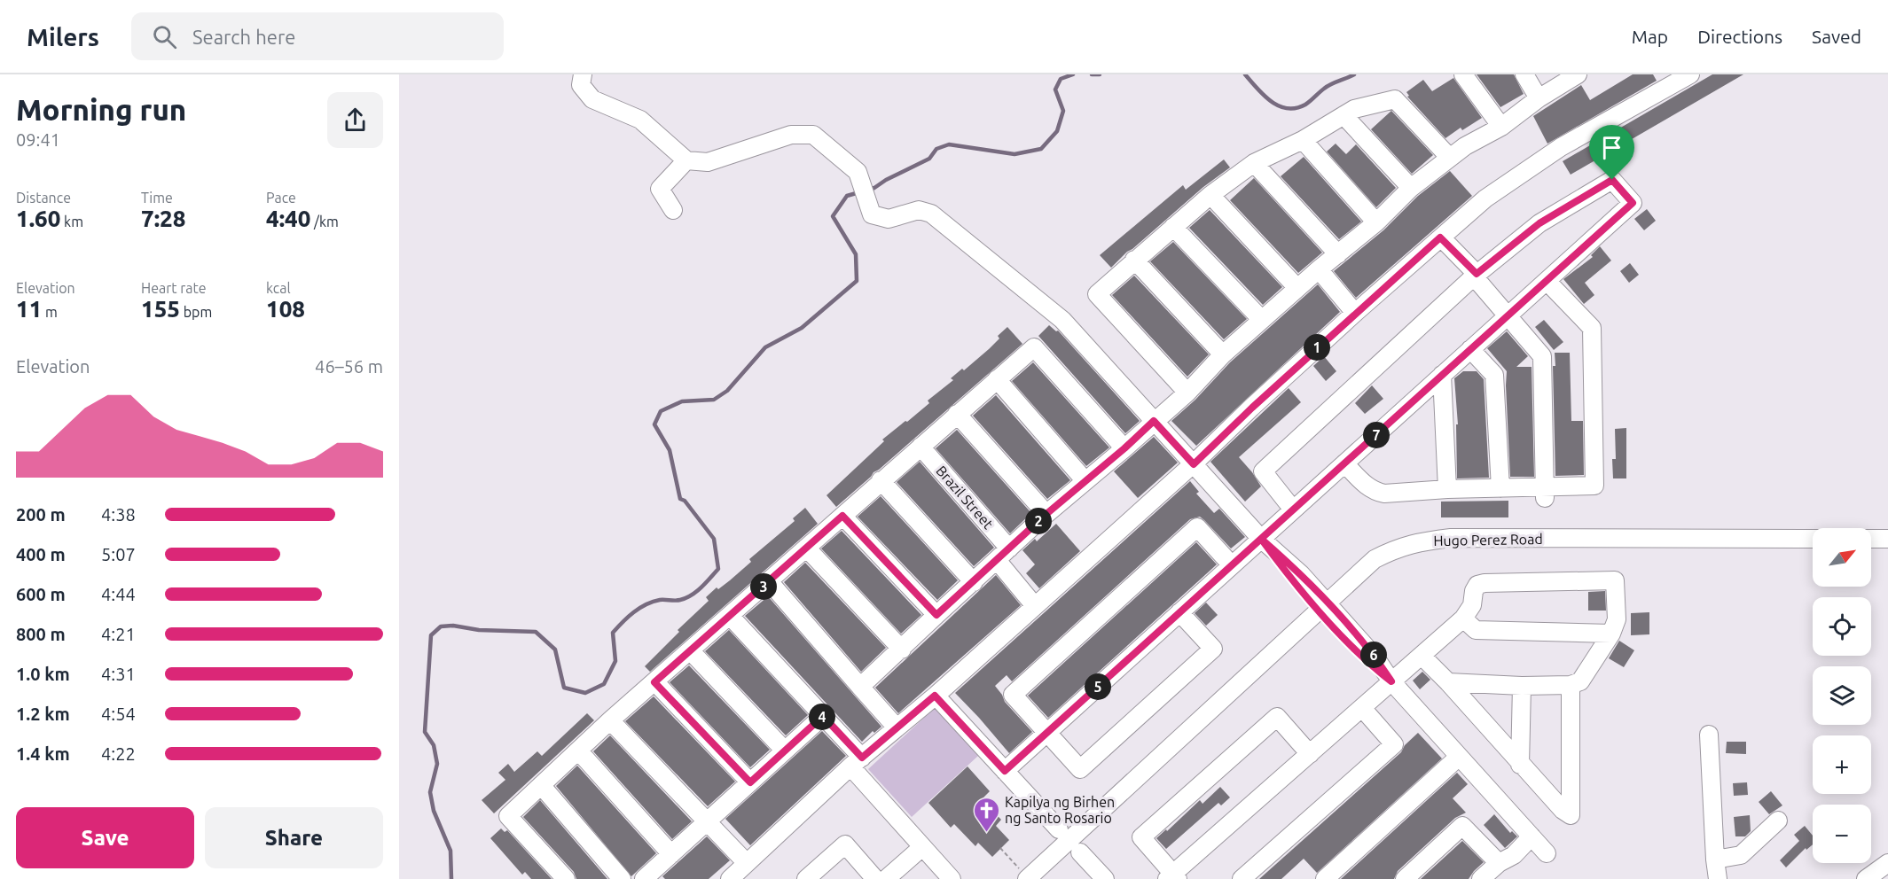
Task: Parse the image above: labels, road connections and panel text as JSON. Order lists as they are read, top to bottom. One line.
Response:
{"streets":{"street":["Brazil Street","Hugo Perez Road"]},"places":{"church":["Kapilya ng Birhen ng Santo Rosario"]},"north":"top right","page":{"header":"Milers","search":"Search here","nav":["Map","Directions","Saved"],"heading":["Morning run","09:41"],"stats":[["Distance","1.60 km"],["Time","7:28"],["Pace","4:40 /km"],["Elevation","11 m"],["Heart rate","155 bpm"],["kcal","108"]],"pins":["1","7","2","3","6","5","4"],"chart":["Elevation","46–56 m"],"list":[{"name":"200 m","note":"4:38"},{"name":"400 m","note":"5:07"},{"name":"600 m","note":"4:44"},{"name":"800 m","note":"4:21"},{"name":"1.0 km","note":"4:31"},{"name":"1.2 km","note":"4:54"},{"name":"1.4 km","note":"4:22"}],"map_buttons":["+","−"],"buttons":["Save","Share"]}}
